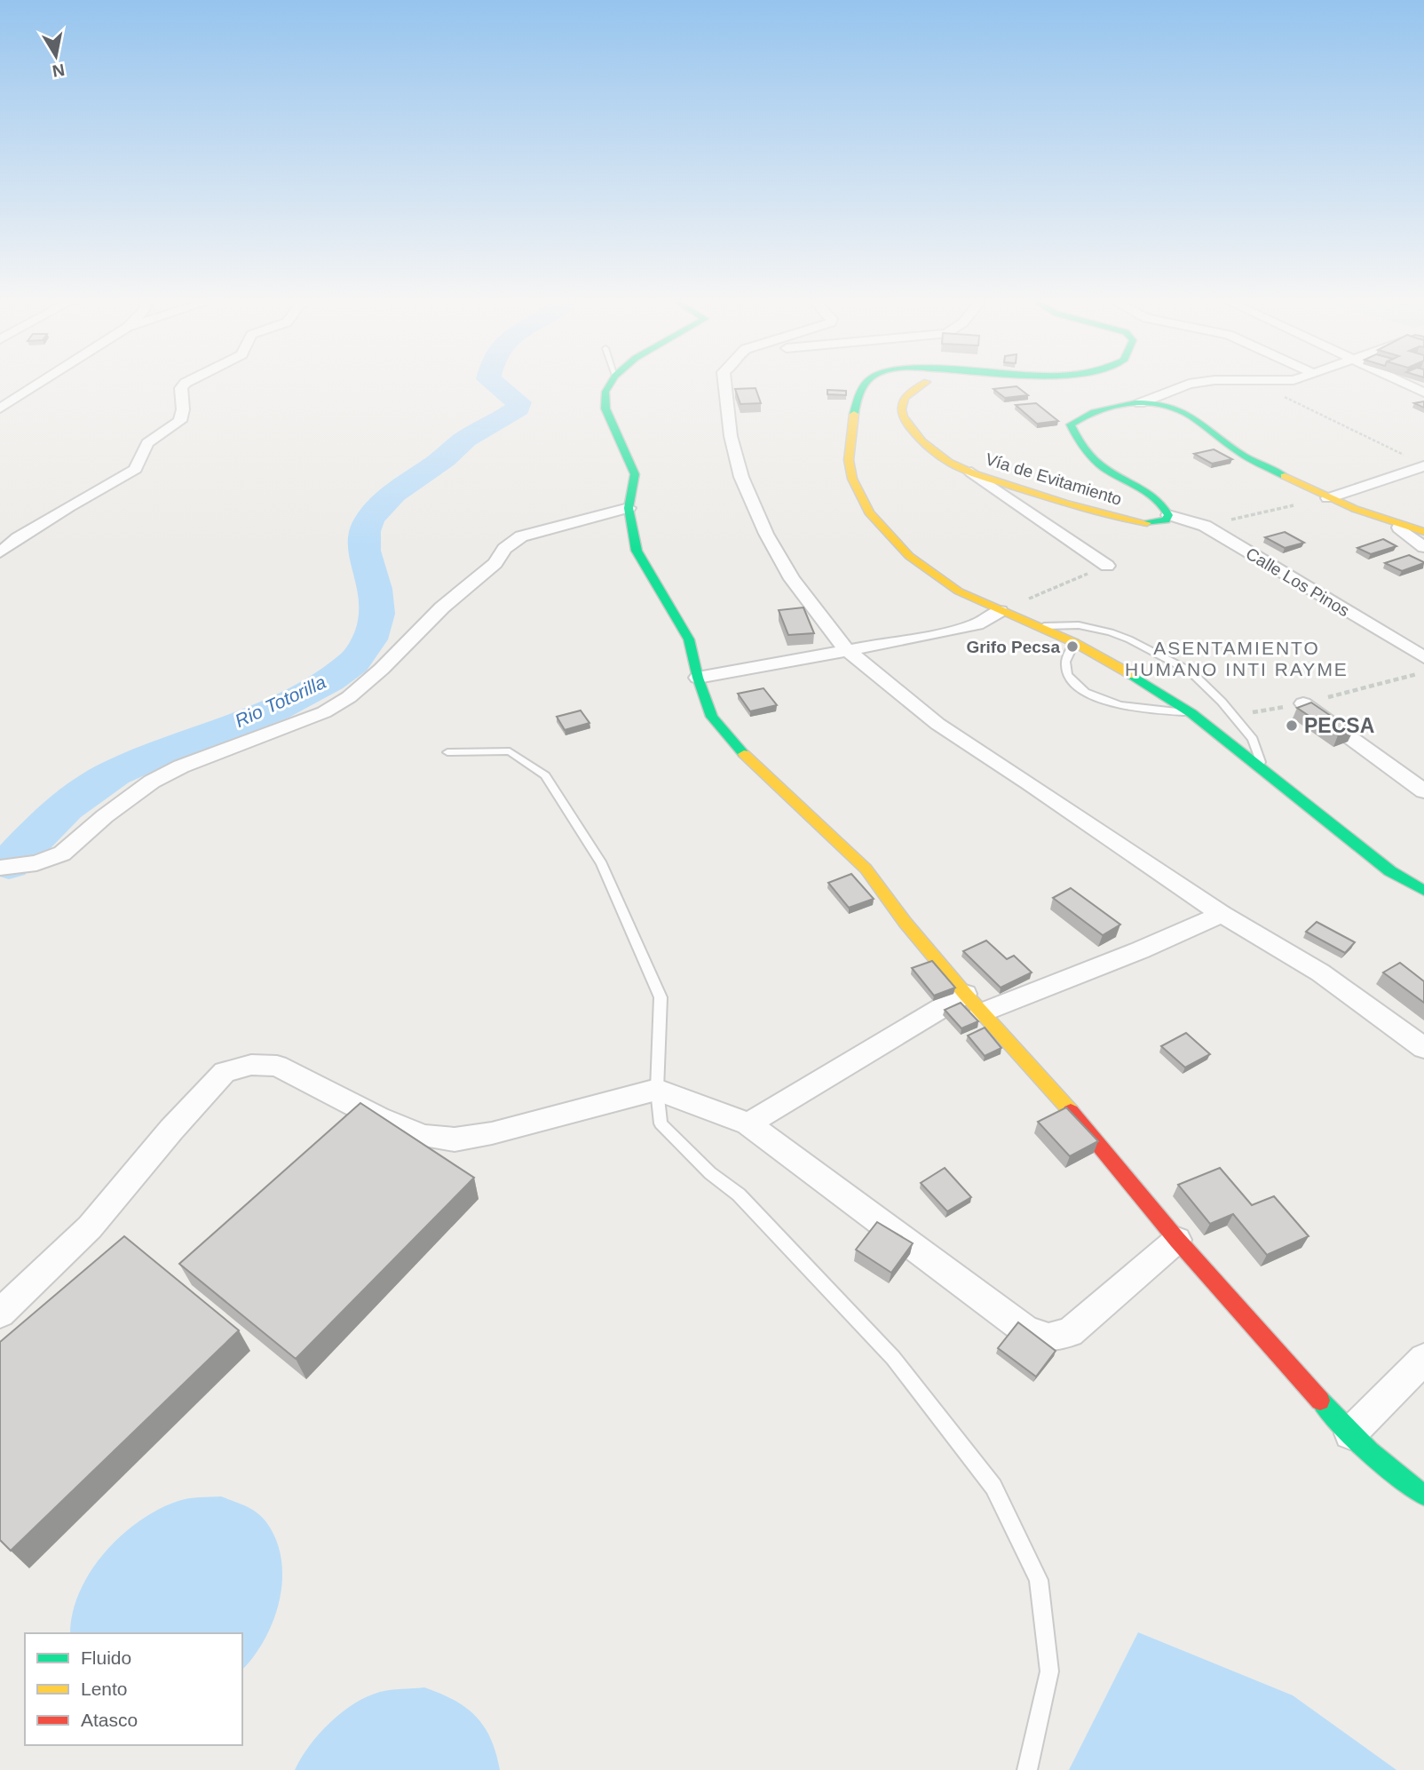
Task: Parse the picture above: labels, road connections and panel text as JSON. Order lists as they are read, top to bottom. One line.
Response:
{"streets":{"main road":["Vía de Evitamiento"],"street":["Calle Los Pinos"]},"crossings":[["Vía de Evitamiento","Calle Los Pinos"]],"districts":["ASENTAMIENTO HUMANO INTI RAYME"],"water":["Rio Totorilla"],"places":["Grifo Pecsa","PECSA"],"legend":["Fluido","Lento","Atasco"],"north":"bottom"}
